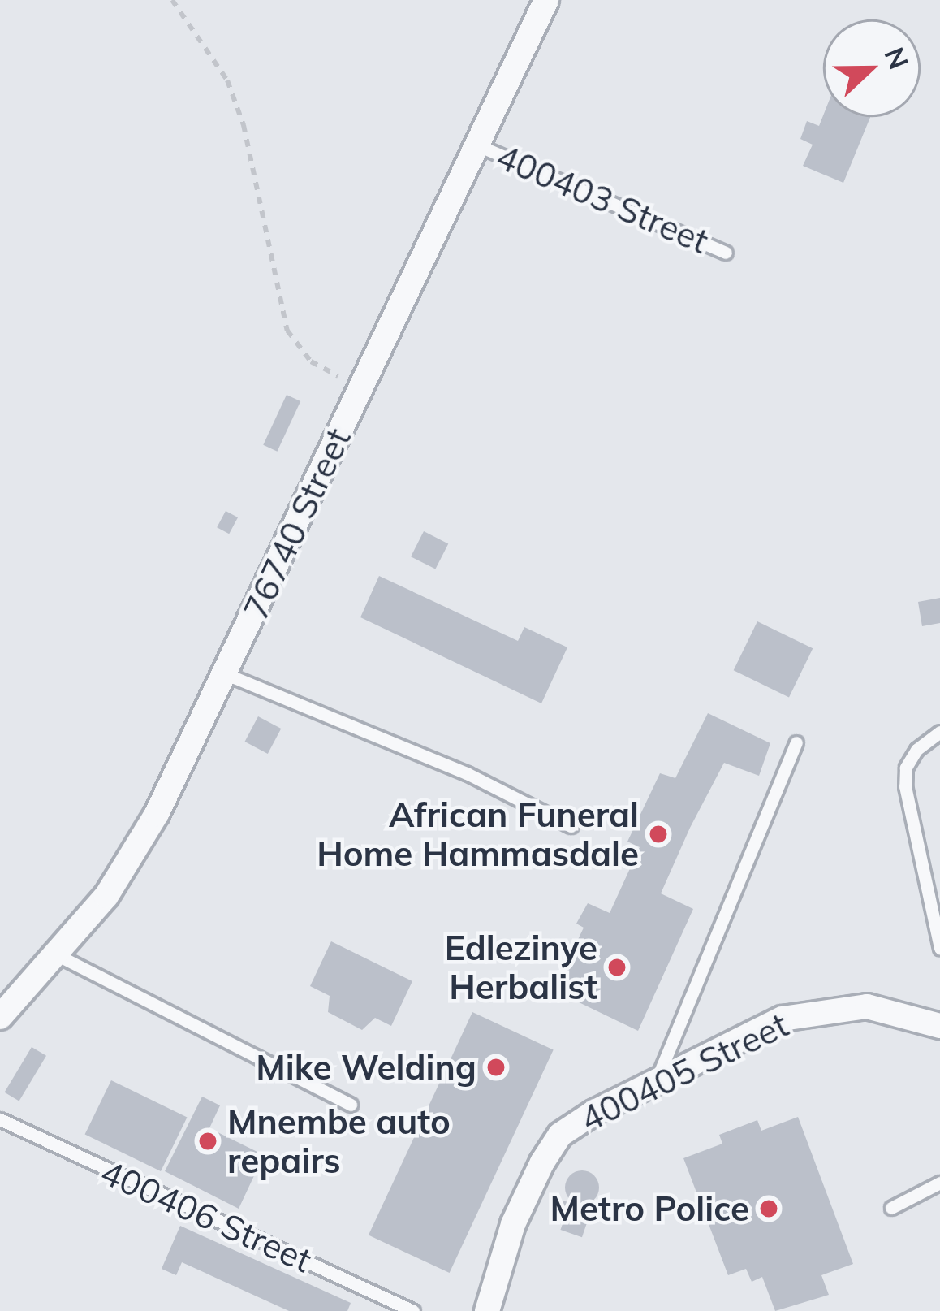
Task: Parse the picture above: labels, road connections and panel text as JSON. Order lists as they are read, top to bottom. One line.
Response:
{"streets":{"street":["76740 Street","400405 Street"],"lane":["400403 Street","400406 Street"]},"crossings":[["400403 Street","76740 Street"]],"places":["African Funeral Home Hammasdale","Edlezinye Herbalist","Mike Welding","Mnembe auto repairs","Metro Police"],"north":"right"}
